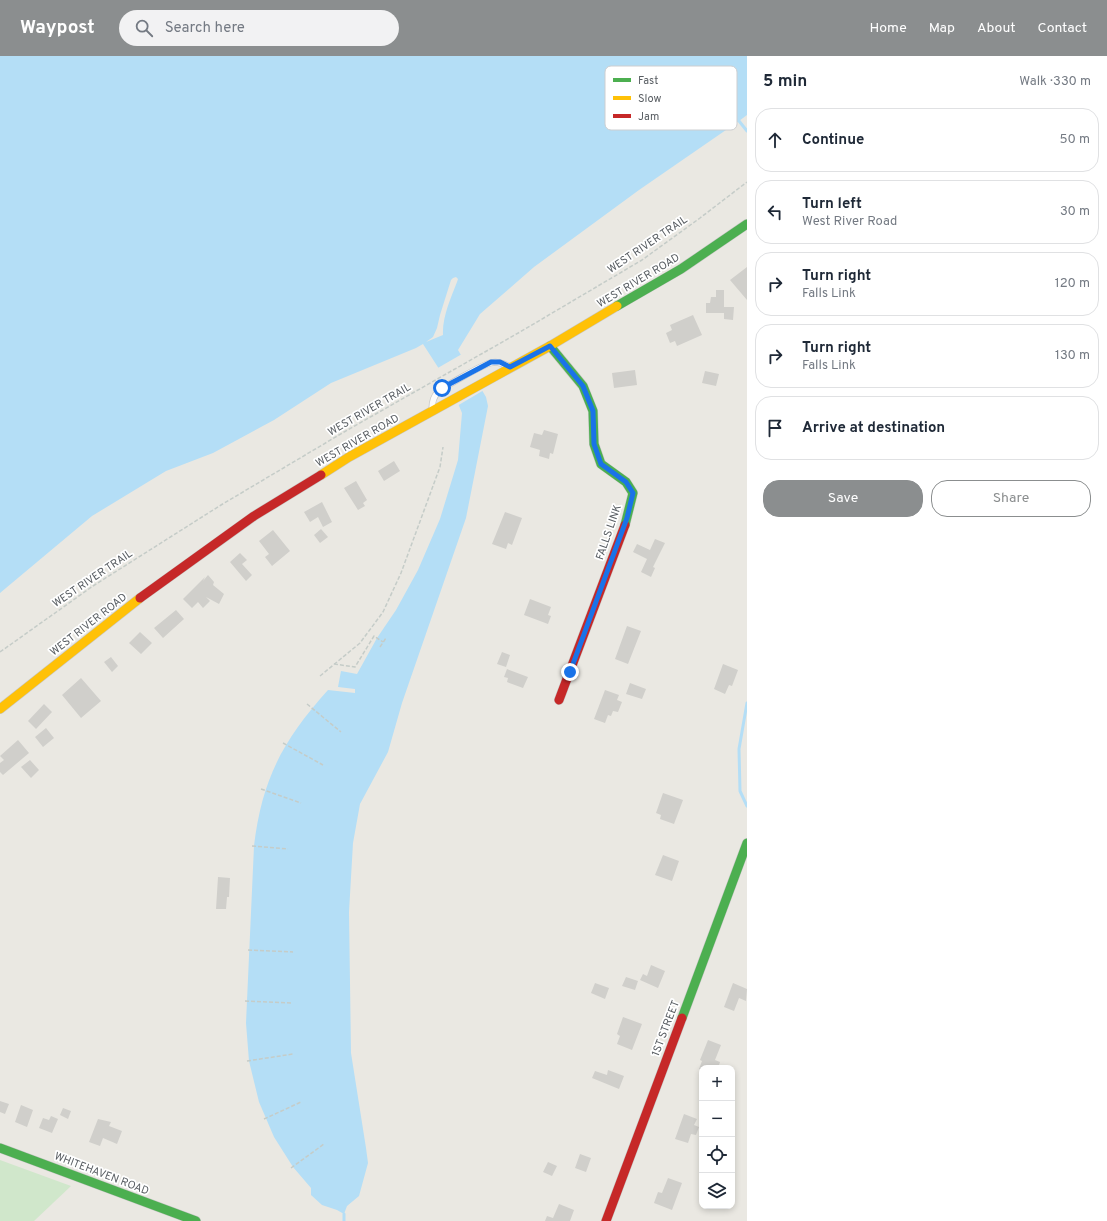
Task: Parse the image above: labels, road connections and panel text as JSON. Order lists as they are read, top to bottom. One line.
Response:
{"streets":{"street":["WEST RIVER ROAD","FALLS LINK","1ST STREET","WHITEHAVEN ROAD"],"path":["WEST RIVER TRAIL"]},"crossings":[["WEST RIVER ROAD","FALLS LINK"]],"legend":["Fast","Slow","Jam"],"page":{"header":"Waypost","search":"Search here","nav":["Home","Map","About","Contact"],"heading":["5 min","Walk · 330 m"],"list":[["Continue","50 m"],["Turn left","West River Road","30 m"],["Turn right","Falls Link","120 m"],["Turn right","Falls Link","130 m"],"Arrive at destination"],"buttons":["Save","Share"],"map_buttons":["+","−"]}}
